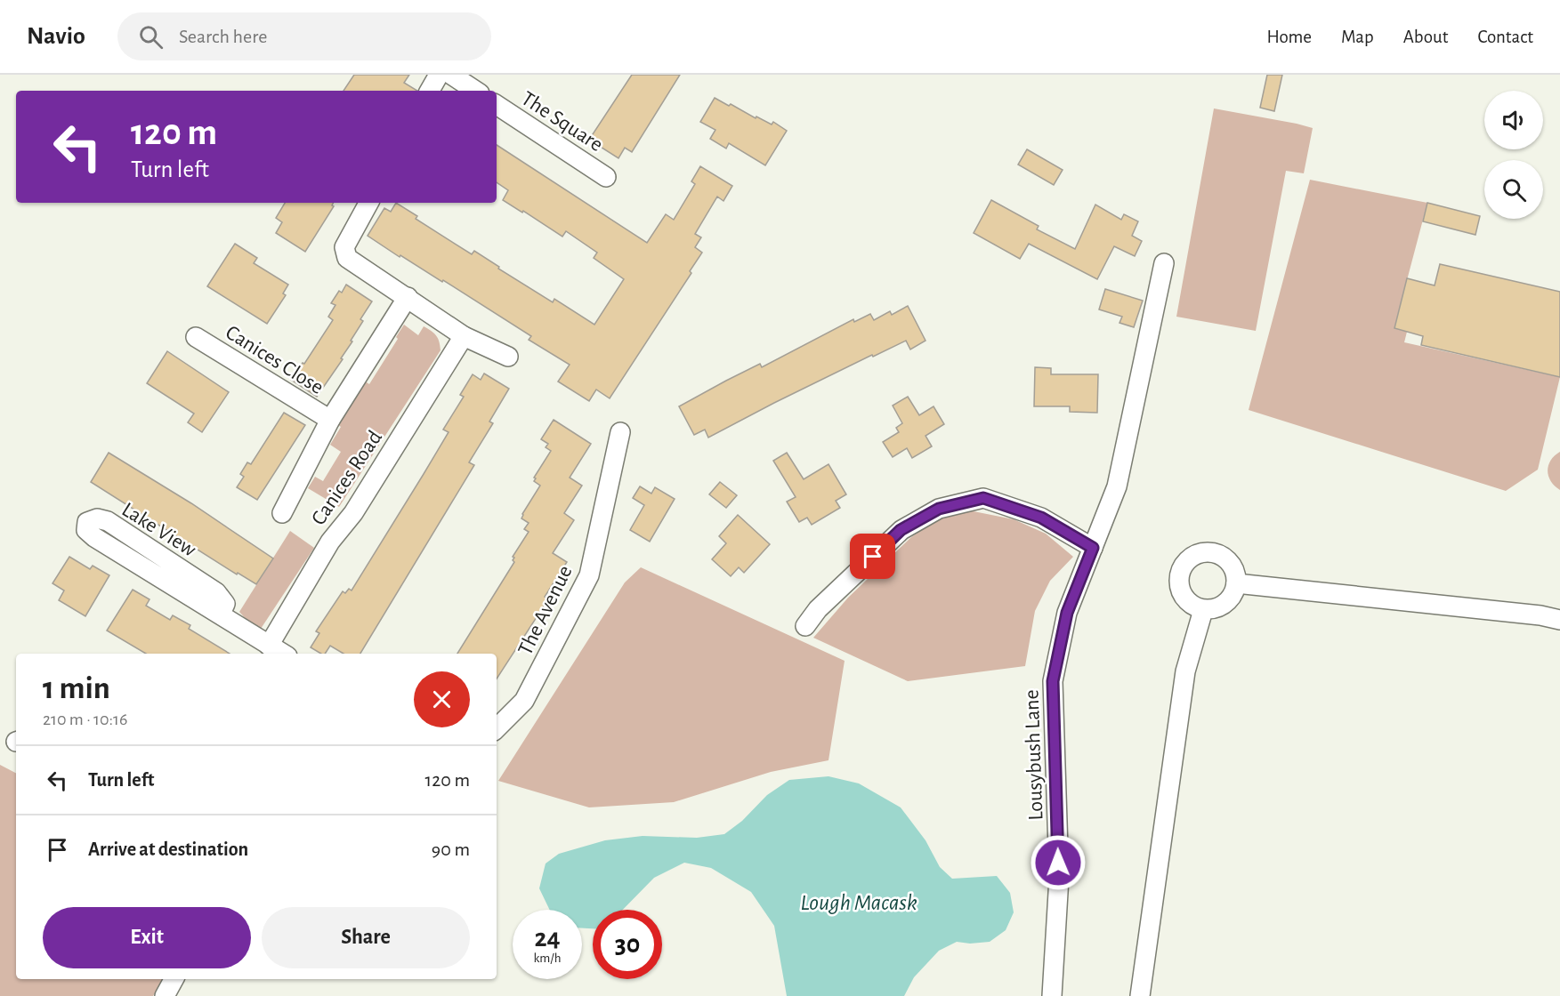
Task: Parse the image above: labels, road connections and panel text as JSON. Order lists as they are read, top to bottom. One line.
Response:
{"streets":{"street":["The Square","Canices Close","Canices Road","Lake View","The Avenue","Lousybush Lane"]},"crossings":[["Canices Road","Lake View"]],"water":["Lough Macask"],"page":{"header":"Navio","search":"Search here","nav":["Home","Map","About","Contact"],"turn":["120 m","Turn left"],"heading":["1 min","210 m · 10:16"],"list":[{"name":"Turn left","value":"120 m"},{"name":"Arrive at destination","value":"90 m"}],"buttons":["Exit","Share"],"speed":"24 km/h","limit":"30"}}
